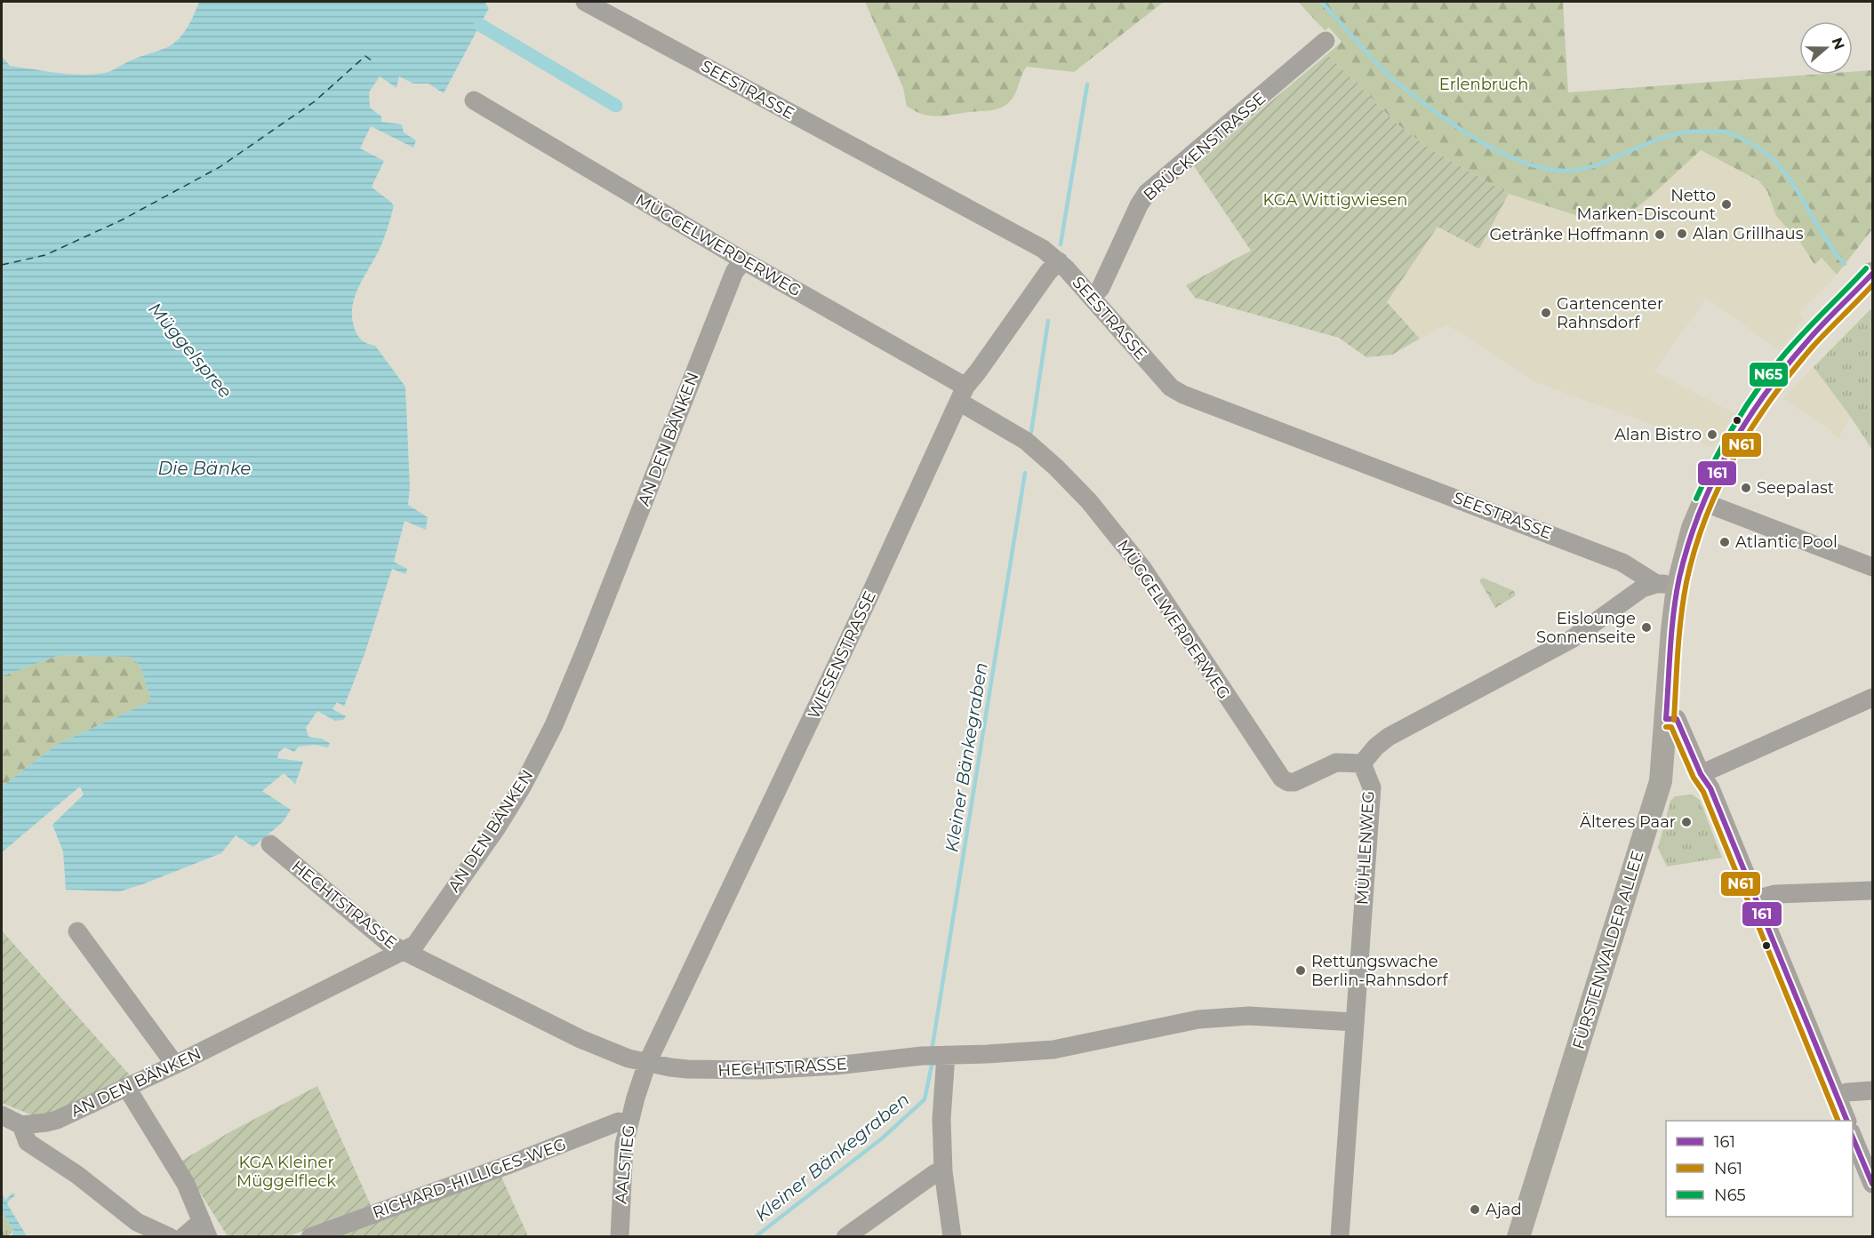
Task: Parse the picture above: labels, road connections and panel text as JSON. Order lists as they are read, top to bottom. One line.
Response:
{"streets":{"main road":["FÜRSTENWALDER ALLEE"],"street":["SEESTRASSE","BRÜCKENSTRASSE","MÜGGELWERDERWEG","AN DEN BÄNKEN","WIESENSTRASSE","MÜHLENWEG","HECHTSTRASSE","AALSTIEG","RICHARD-HILLIGES-WEG"]},"crossings":[["SEESTRASSE","BRÜCKENSTRASSE"],["SEESTRASSE","WIESENSTRASSE"],["SEESTRASSE","FÜRSTENWALDER ALLEE"],["MÜGGELWERDERWEG","AN DEN BÄNKEN"],["MÜGGELWERDERWEG","WIESENSTRASSE"],["MÜGGELWERDERWEG","MÜHLENWEG"],["AN DEN BÄNKEN","HECHTSTRASSE"],["WIESENSTRASSE","HECHTSTRASSE"],["WIESENSTRASSE","AALSTIEG"],["MÜHLENWEG","HECHTSTRASSE"],["HECHTSTRASSE","AALSTIEG"],["AALSTIEG","RICHARD-HILLIGES-WEG"]],"water":["Müggelspree","Die Bänke","Kleiner Bänkegraben"],"parks":["Erlenbruch","KGA Wittigwiesen","KGA Kleiner Müggelfleck"],"places":["Netto Marken-Discount","Alan Grillhaus","Getränke Hoffmann","Gartencenter Rahnsdorf","Alan Bistro","Seepalast","Atlantic Pool","Eislounge Sonnenseite","Älteres Paar","Rettungswache Berlin-Rahnsdorf","Ajad"],"lines":["transit line N65","transit line 161","transit line N61"],"legend":["161","N61","N65"],"north":"right"}
